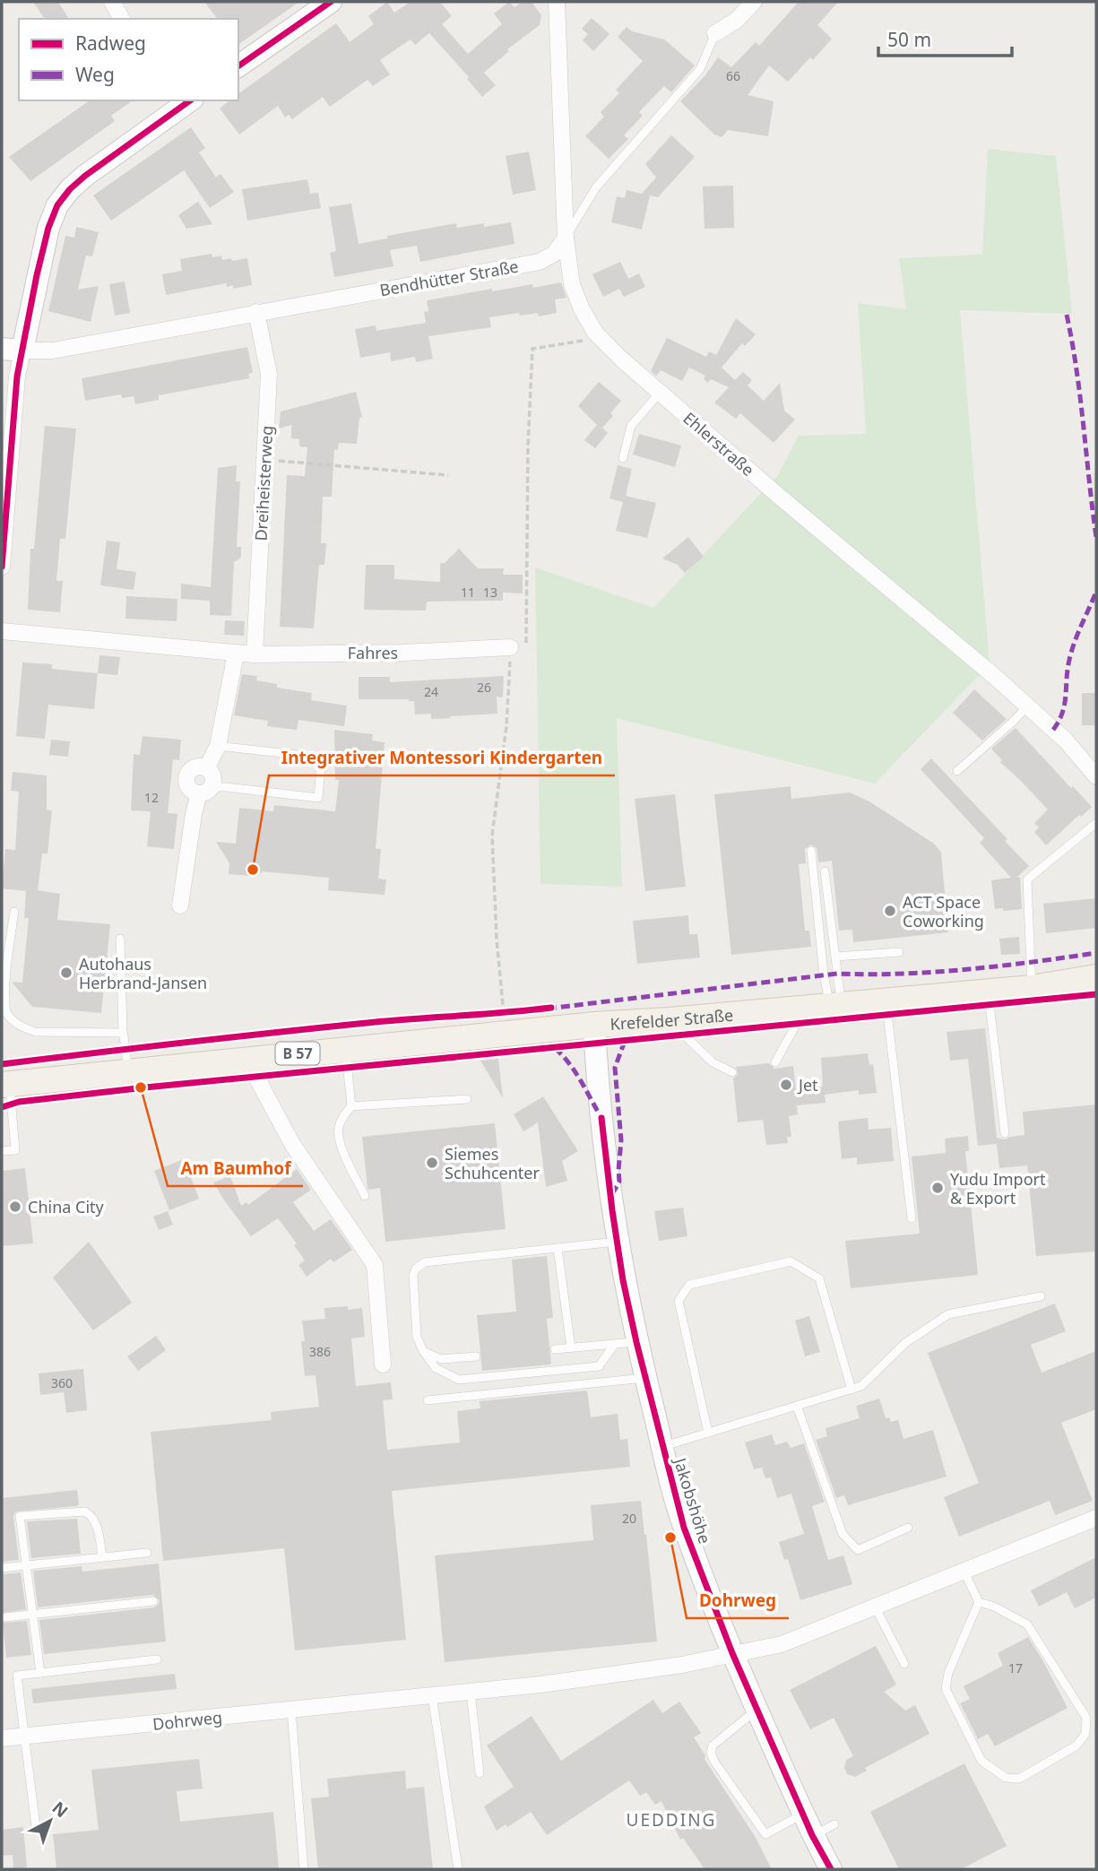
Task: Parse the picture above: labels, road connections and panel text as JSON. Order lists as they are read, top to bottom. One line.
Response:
{"streets":{"main road":["Krefelder Straße","B 57"],"street":["Bendhütter Straße","Ehlerstraße","Dreiheisterweg","Fahres","Jakobshöhe","Dohrweg"]},"crossings":[["Bendhütter Straße","Ehlerstraße"],["Bendhütter Straße","Dreiheisterweg"],["Dreiheisterweg","Fahres"],["Krefelder Straße","Jakobshöhe"],["Jakobshöhe","Dohrweg"]],"districts":["UEDDING"],"places":["Integrativer Montessori Kindergarten","ACT Space Coworking","Autohaus Herbrand-Jansen","Jet","Am Baumhof","Siemes Schuhcenter","Yudu Import & Export","China City","Dohrweg"],"house_numbers":["66","11","13","26","24","12","386","360","20","17"],"legend":["Radweg","Weg"],"scale_bar":"50 m","north":"top right"}
